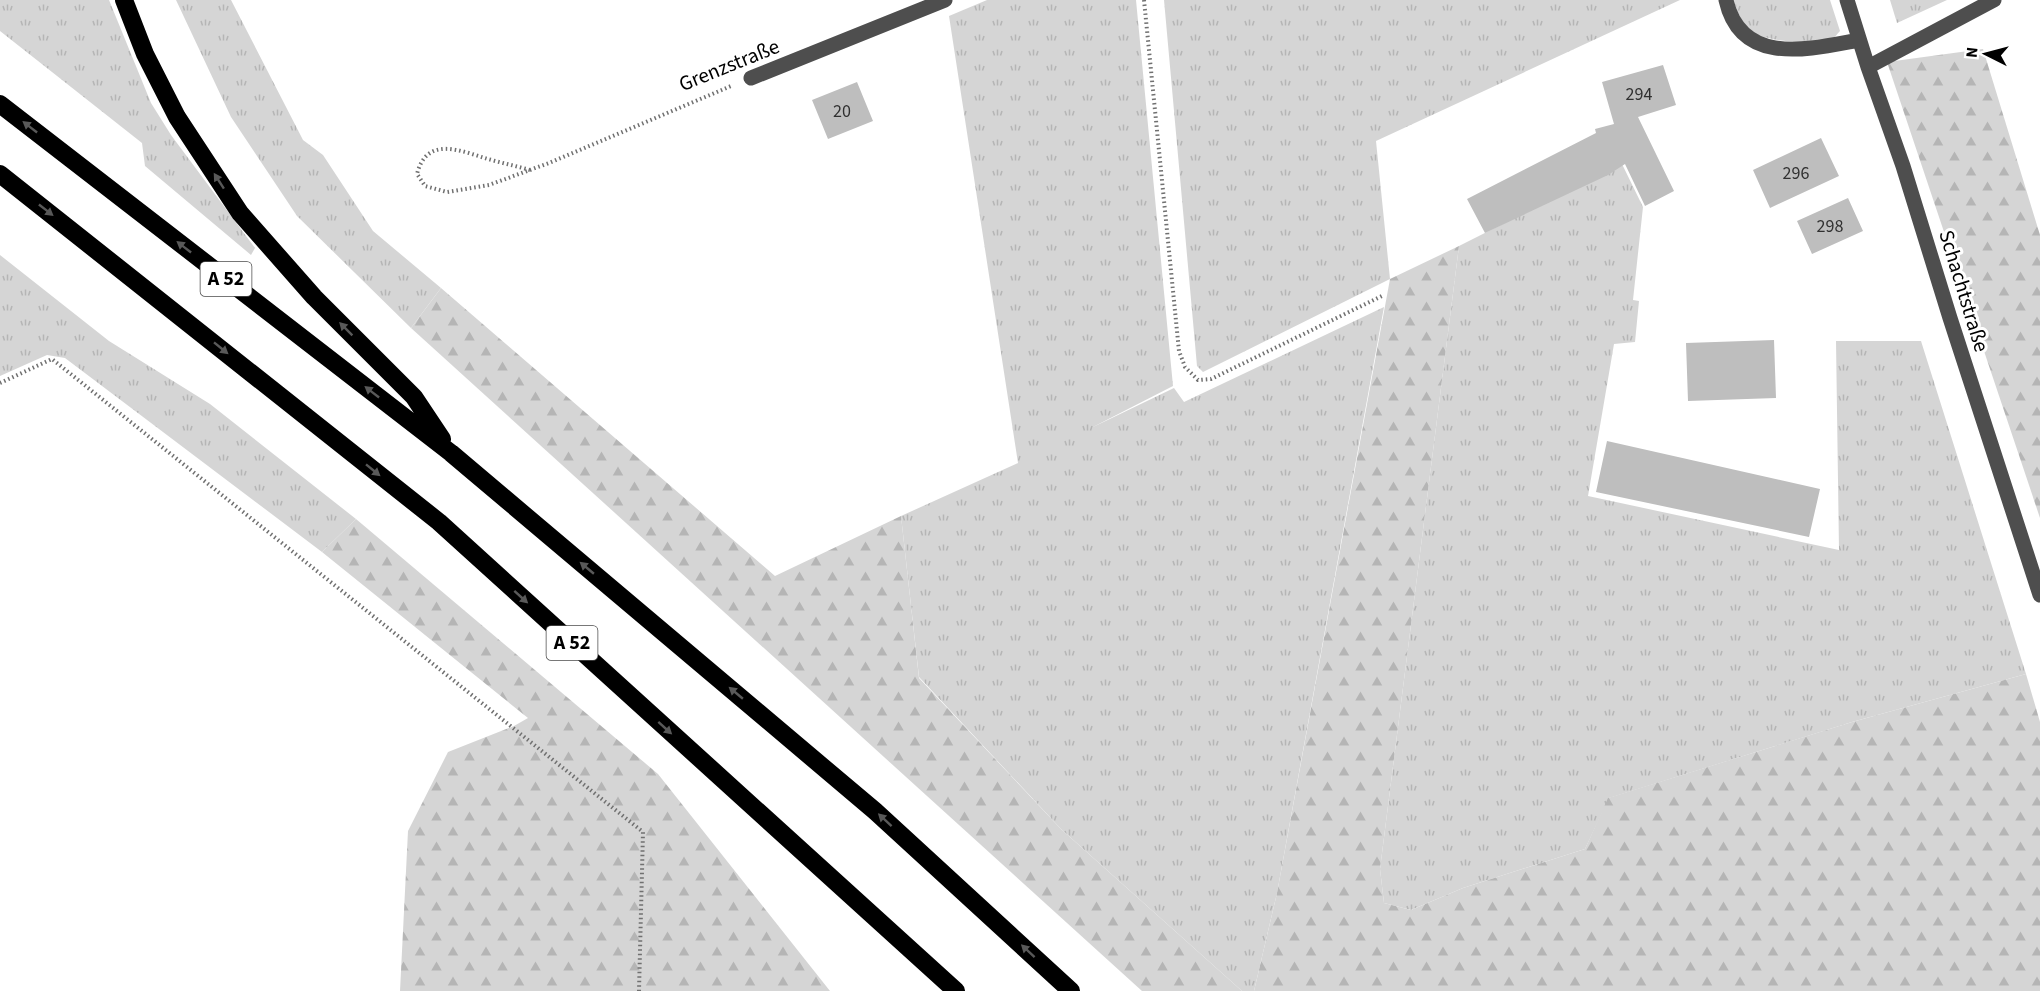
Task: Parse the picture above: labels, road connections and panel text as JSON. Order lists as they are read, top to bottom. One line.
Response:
{"streets":{"highway":["A 52"],"street":["Grenzstraße","Schachtstraße"]},"house_numbers":["294","20","296","298"],"north":"left"}
